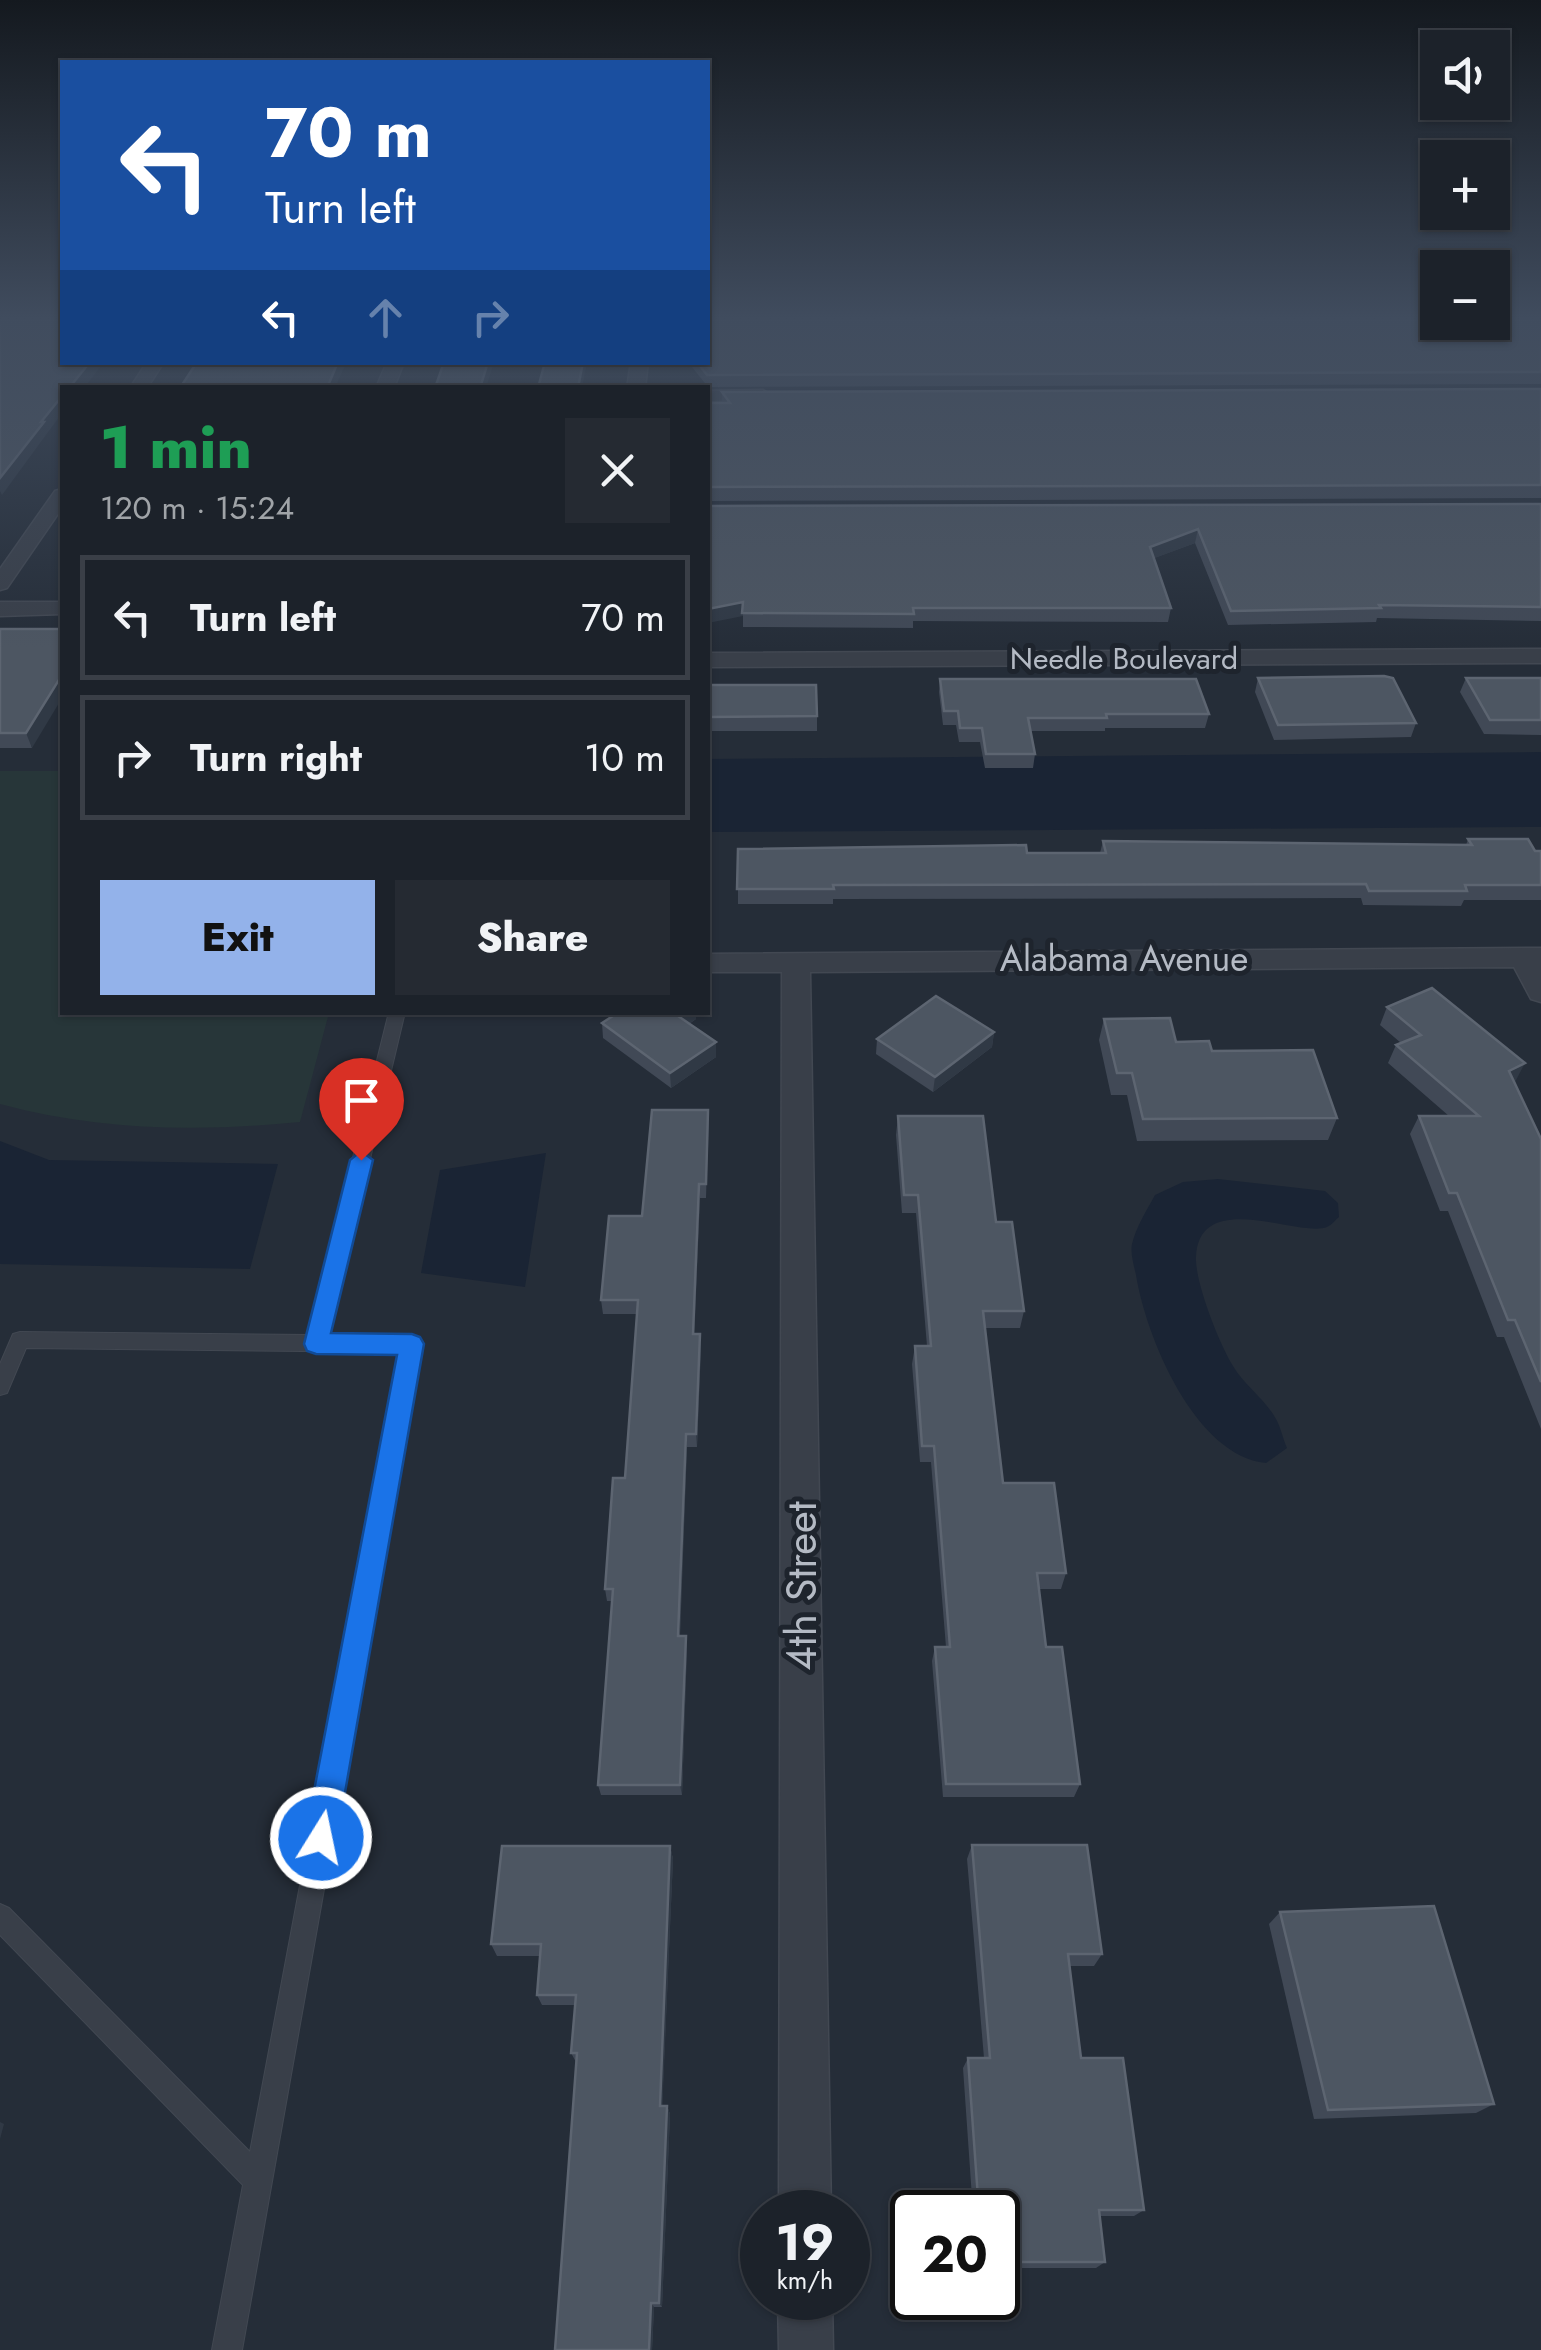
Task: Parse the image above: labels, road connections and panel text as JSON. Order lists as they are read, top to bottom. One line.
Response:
{"streets":{"street":["Needle Boulevard","Alabama Avenue","4th Street"]},"crossings":[["Alabama Avenue","4th Street"]],"page":{"map_buttons":["+","−"],"turn":["70 m","Turn left"],"heading":["1 min","120 m · 15:24"],"list":[{"name":"Turn left","value":"70 m"},{"name":"Turn right","value":"10 m"}],"buttons":["Exit","Share"],"speed":"19 km/h","limit":"20"}}
